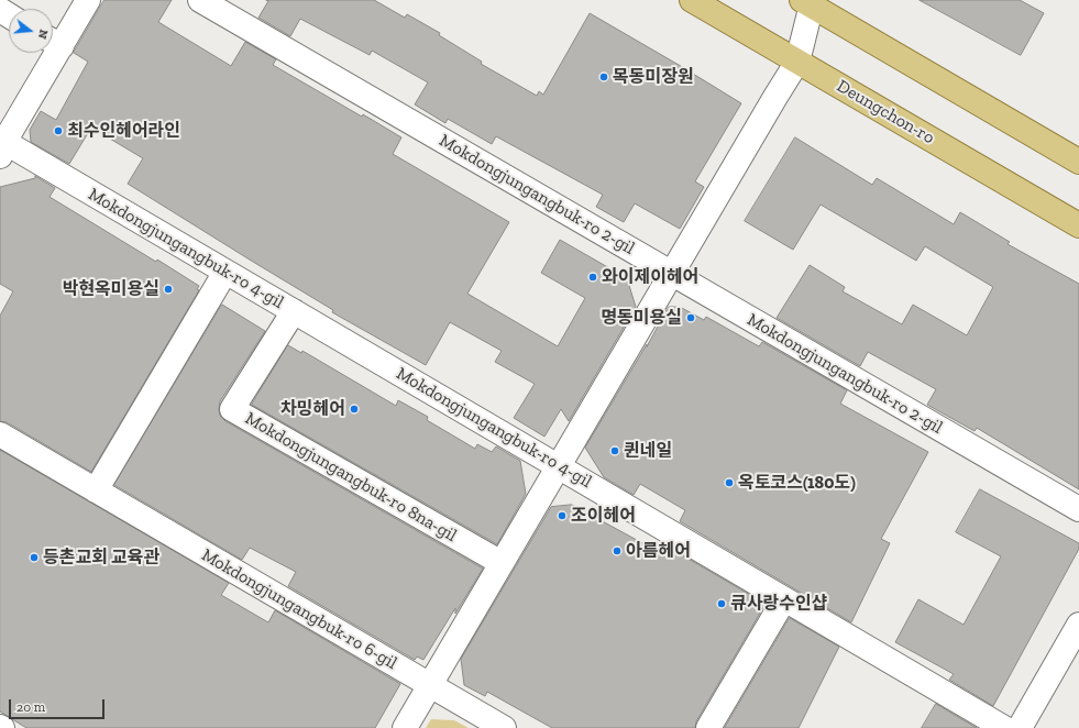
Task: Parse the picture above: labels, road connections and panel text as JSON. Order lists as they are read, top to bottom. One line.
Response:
{"streets":{"main road":["Deungchon-ro"],"street":["Mokdongjungangbuk-ro 2-gil","Mokdongjungangbuk-ro 4-gil","Mokdongjungangbuk-ro 8na-gil","Mokdongjungangbuk-ro 6-gil"]},"crossings":[["Mokdongjungangbuk-ro 4-gil","Mokdongjungangbuk-ro 8na-gil"]],"places":["목동미장원","최수인헤어라인","와이제이헤어","박현옥미용실","명동미용실","차밍헤어","퀸네일","옥토코스(180도)","조이헤어","아름헤어","등촌교회 교육관","큐사랑수인샵"],"scale_bar":"20 m","north":"right"}
